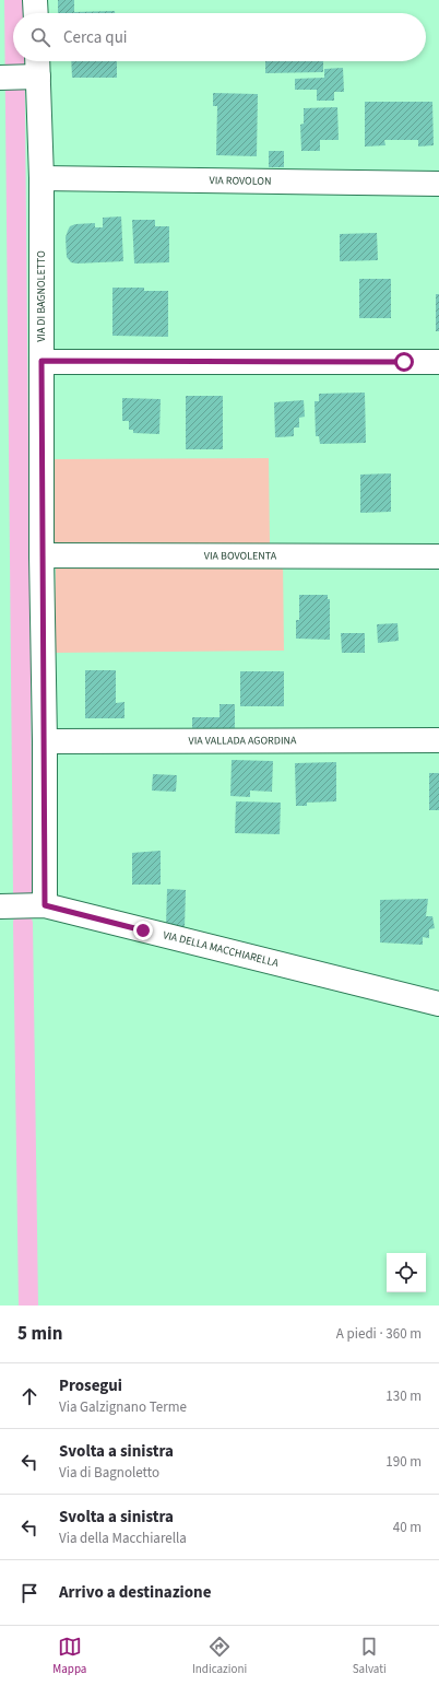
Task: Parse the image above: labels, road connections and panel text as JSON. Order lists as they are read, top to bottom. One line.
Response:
{"streets":{"street":["VIA ROVOLON","VIA DI BAGNOLETTO","VIA BOVOLENTA","VIA VALLADA AGORDINA","VIA DELLA MACCHIARELLA"]},"crossings":[["VIA ROVOLON","VIA DI BAGNOLETTO"],["VIA DI BAGNOLETTO","VIA BOVOLENTA"],["VIA DI BAGNOLETTO","VIA VALLADA AGORDINA"],["VIA DI BAGNOLETTO","VIA DELLA MACCHIARELLA"]],"page":{"search":"Cerca qui","heading":["5 min","A piedi · 360 m"],"list":[["Prosegui","Via Galzignano Terme","130 m"],["Svolta a sinistra","Via di Bagnoletto","190 m"],["Svolta a sinistra","Via della Macchiarella","40 m"],"Arrivo a destinazione"],"nav":["Mappa","Indicazioni","Salvati"]}}
